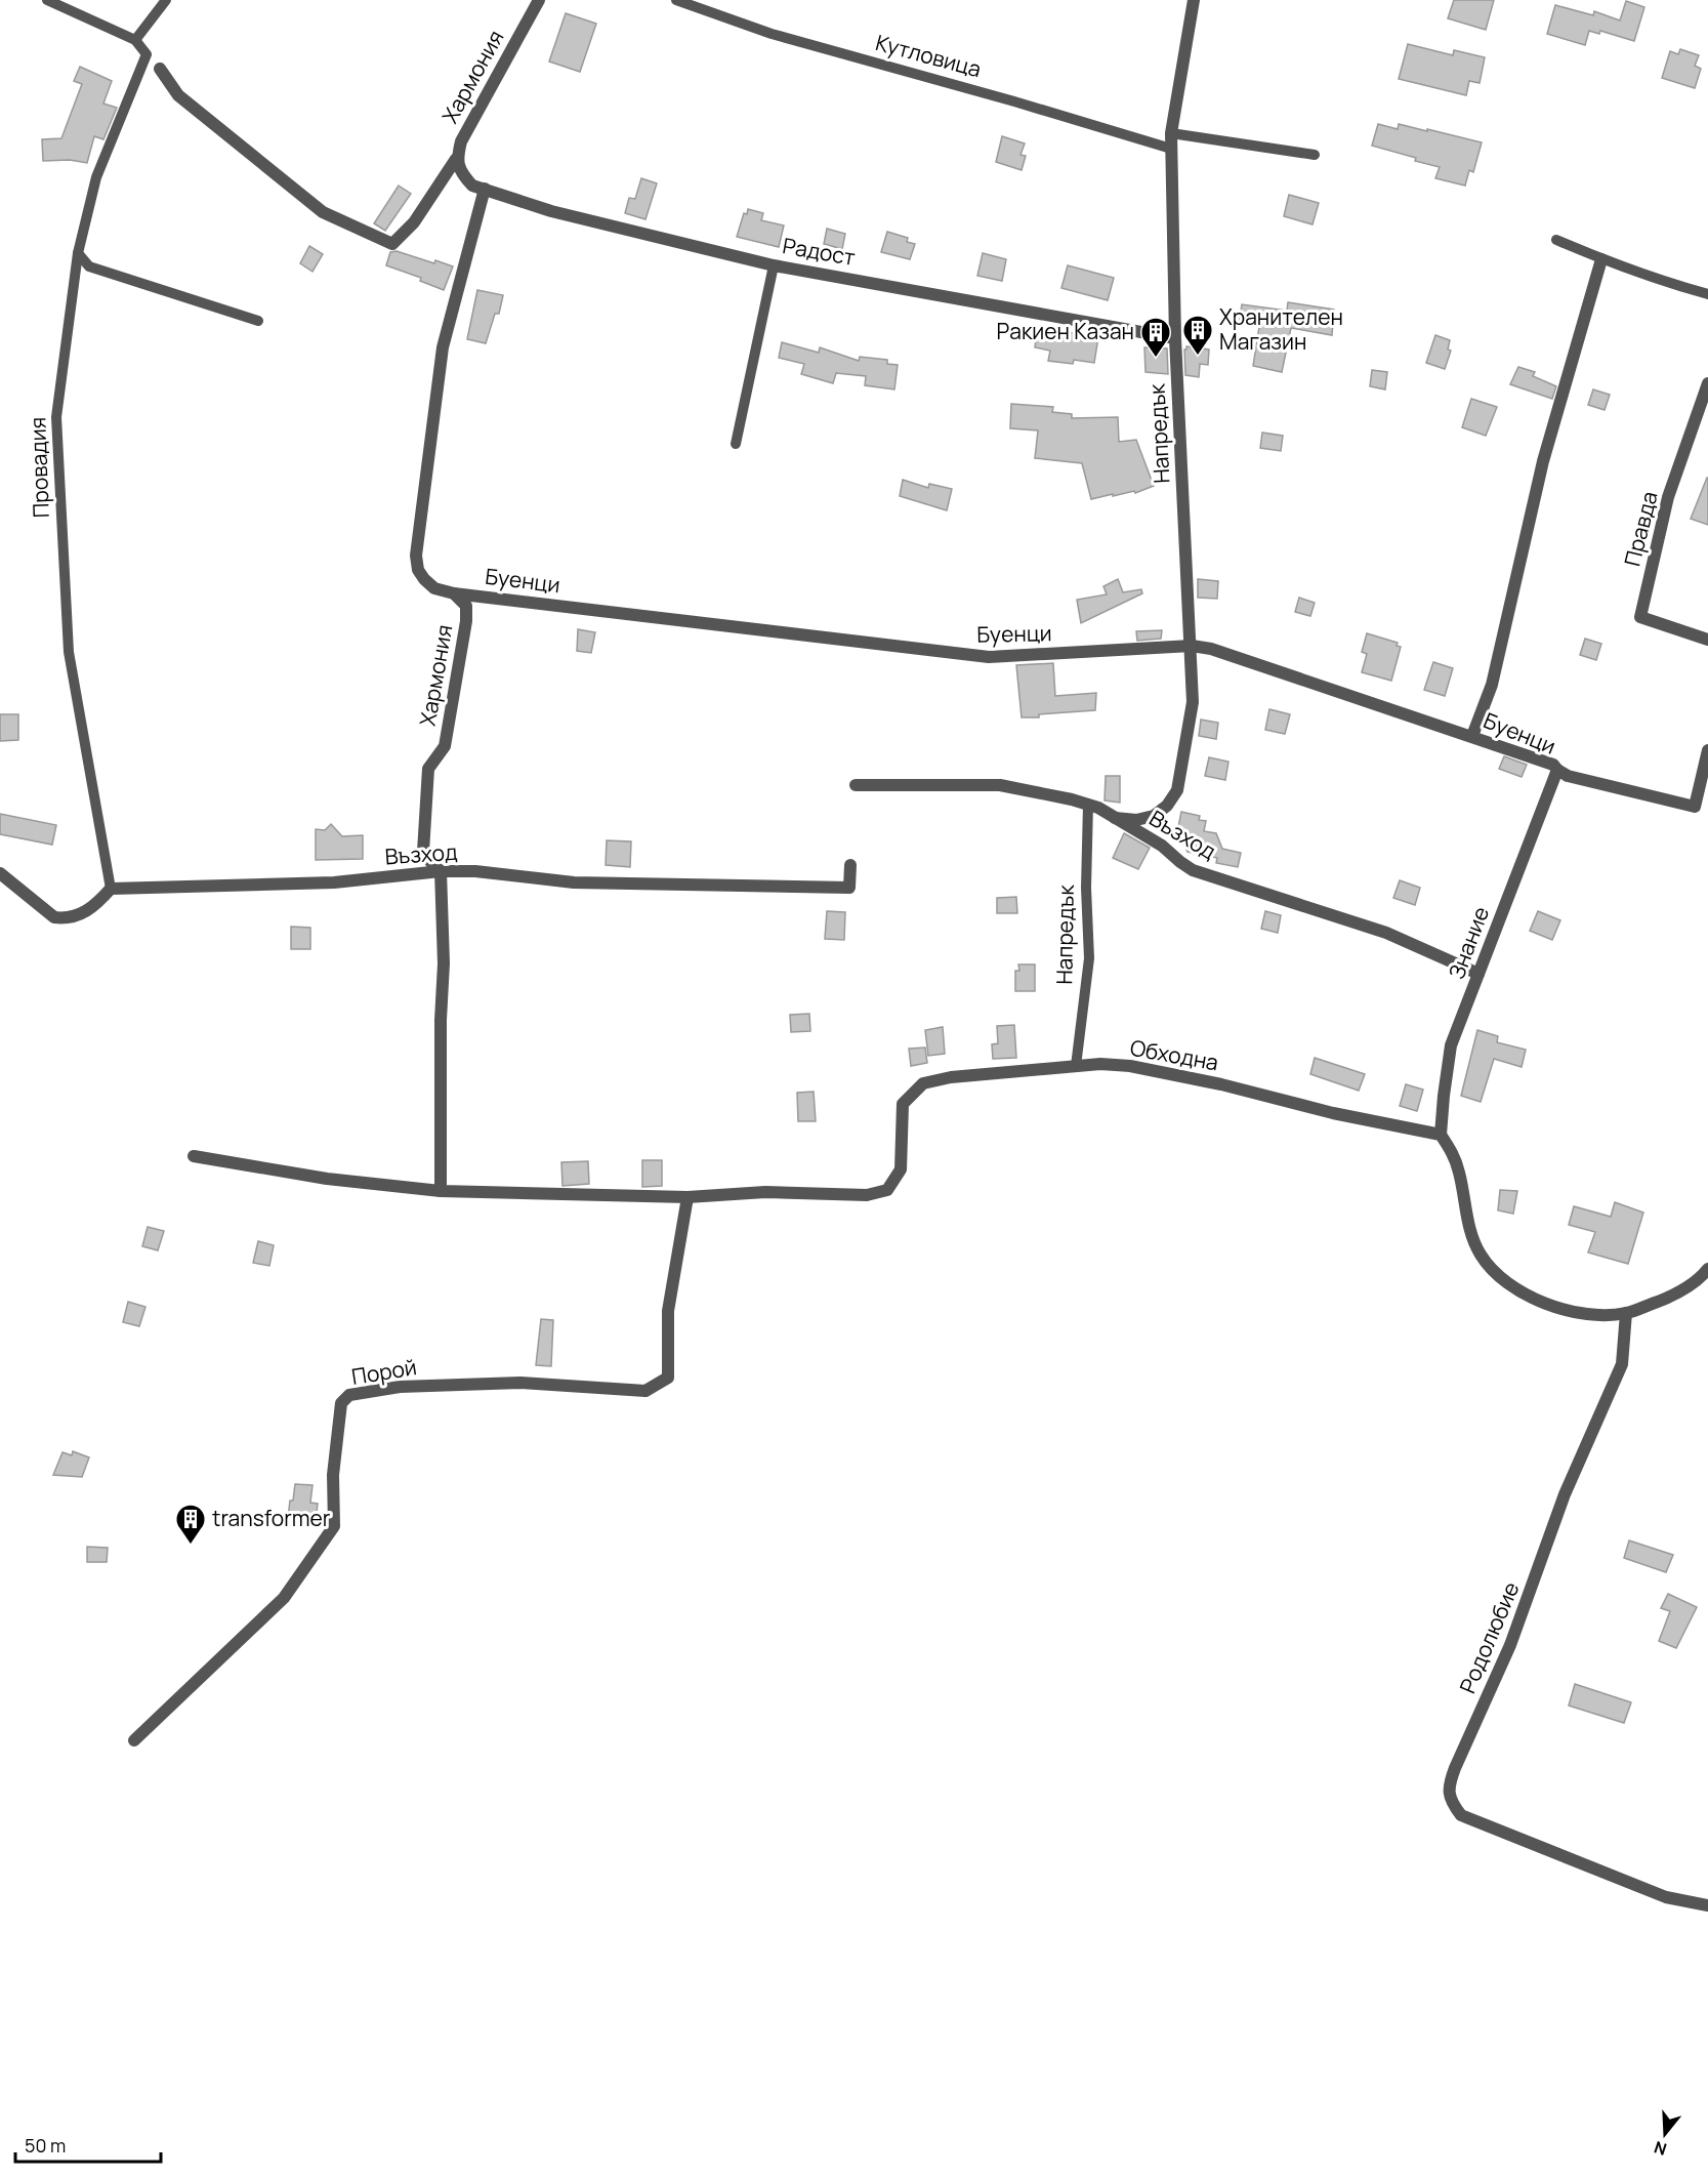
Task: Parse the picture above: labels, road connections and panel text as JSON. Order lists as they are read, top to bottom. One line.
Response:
{"streets":{"street":["Хармония","Радост","Напредък","Правда","Буенци","Възход","Знание","Обходна","Порой","Родолюбие"],"lane":["Кутловица","Провадия"]},"crossings":[["Кутловица","Напредък"],["Хармония","Радост"],["Хармония","Буенци"],["Хармония","Възход"],["Радост","Напредък"],["Напредък","Буенци"],["Напредък","Възход"],["Напредък","Обходна"],["Провадия","Възход"],["Буенци","Знание"],["Възход","Знание"],["Знание","Обходна"],["Обходна","Порой"]],"places":{"building":["Хранителен Магазин","Ракиен Казан","transformer"]},"scale_bar":"50 m","north":"bottom"}
